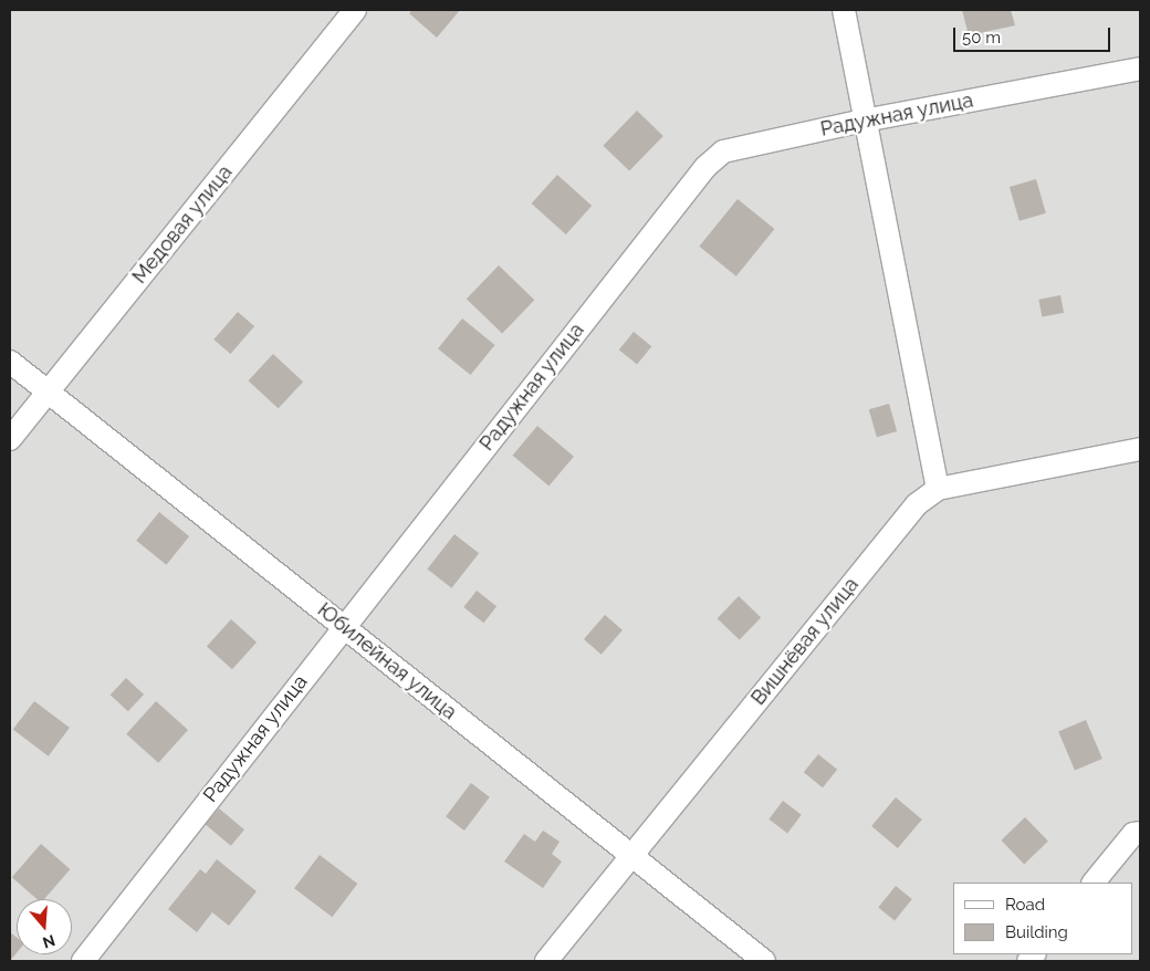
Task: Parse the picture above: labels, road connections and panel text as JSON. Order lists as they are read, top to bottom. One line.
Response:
{"streets":{"street":["Радужная улица","Медовая улица","Вишнёвая улица","Юбилейная улица"]},"crossings":[["Радужная улица","Юбилейная улица"],["Медовая улица","Юбилейная улица"],["Вишнёвая улица","Юбилейная улица"]],"legend":["Road","Building"],"scale_bar":"50 m","north":"bottom"}
